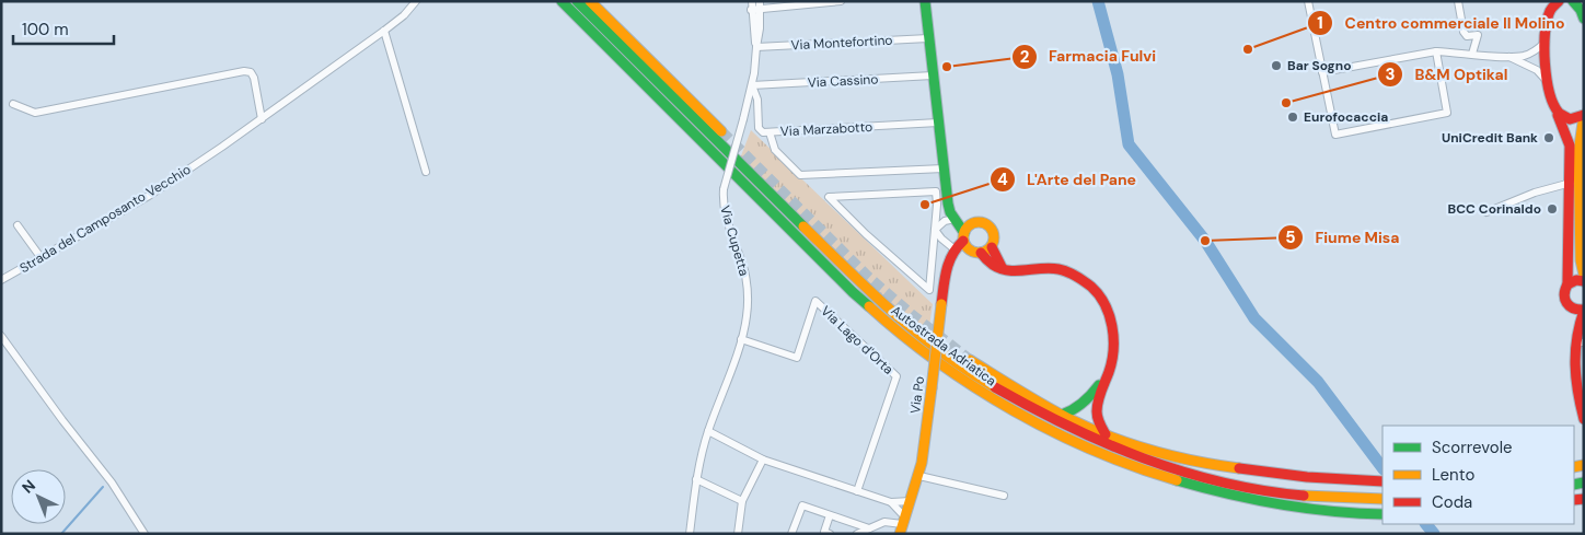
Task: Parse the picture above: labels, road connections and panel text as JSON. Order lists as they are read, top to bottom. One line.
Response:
{"streets":{"main road":["Autostrada Adriatica","Via Po"],"street":["Via Montefortino","Via Cassino","Via Marzabotto","Strada del Camposanto Vecchio","Via Cupetta","Via Lago d'Orta"]},"crossings":[["Via Montefortino","Via Cupetta"],["Via Cassino","Via Marzabotto"],["Via Cassino","Via Cupetta"],["Via Marzabotto","Via Cupetta"],["Via Cupetta","Via Lago d'Orta"]],"places":["Centro commerciale Il Molino","Bar Sogno","Farmacia Fulvi","B&M Optikal","Eurofocaccia","UniCredit Bank","L'Arte del Pane","BCC Corinaldo","Fiume Misa"],"legend":["Scorrevole","Lento","Coda"],"scale_bar":"100 m","north":"top left"}
